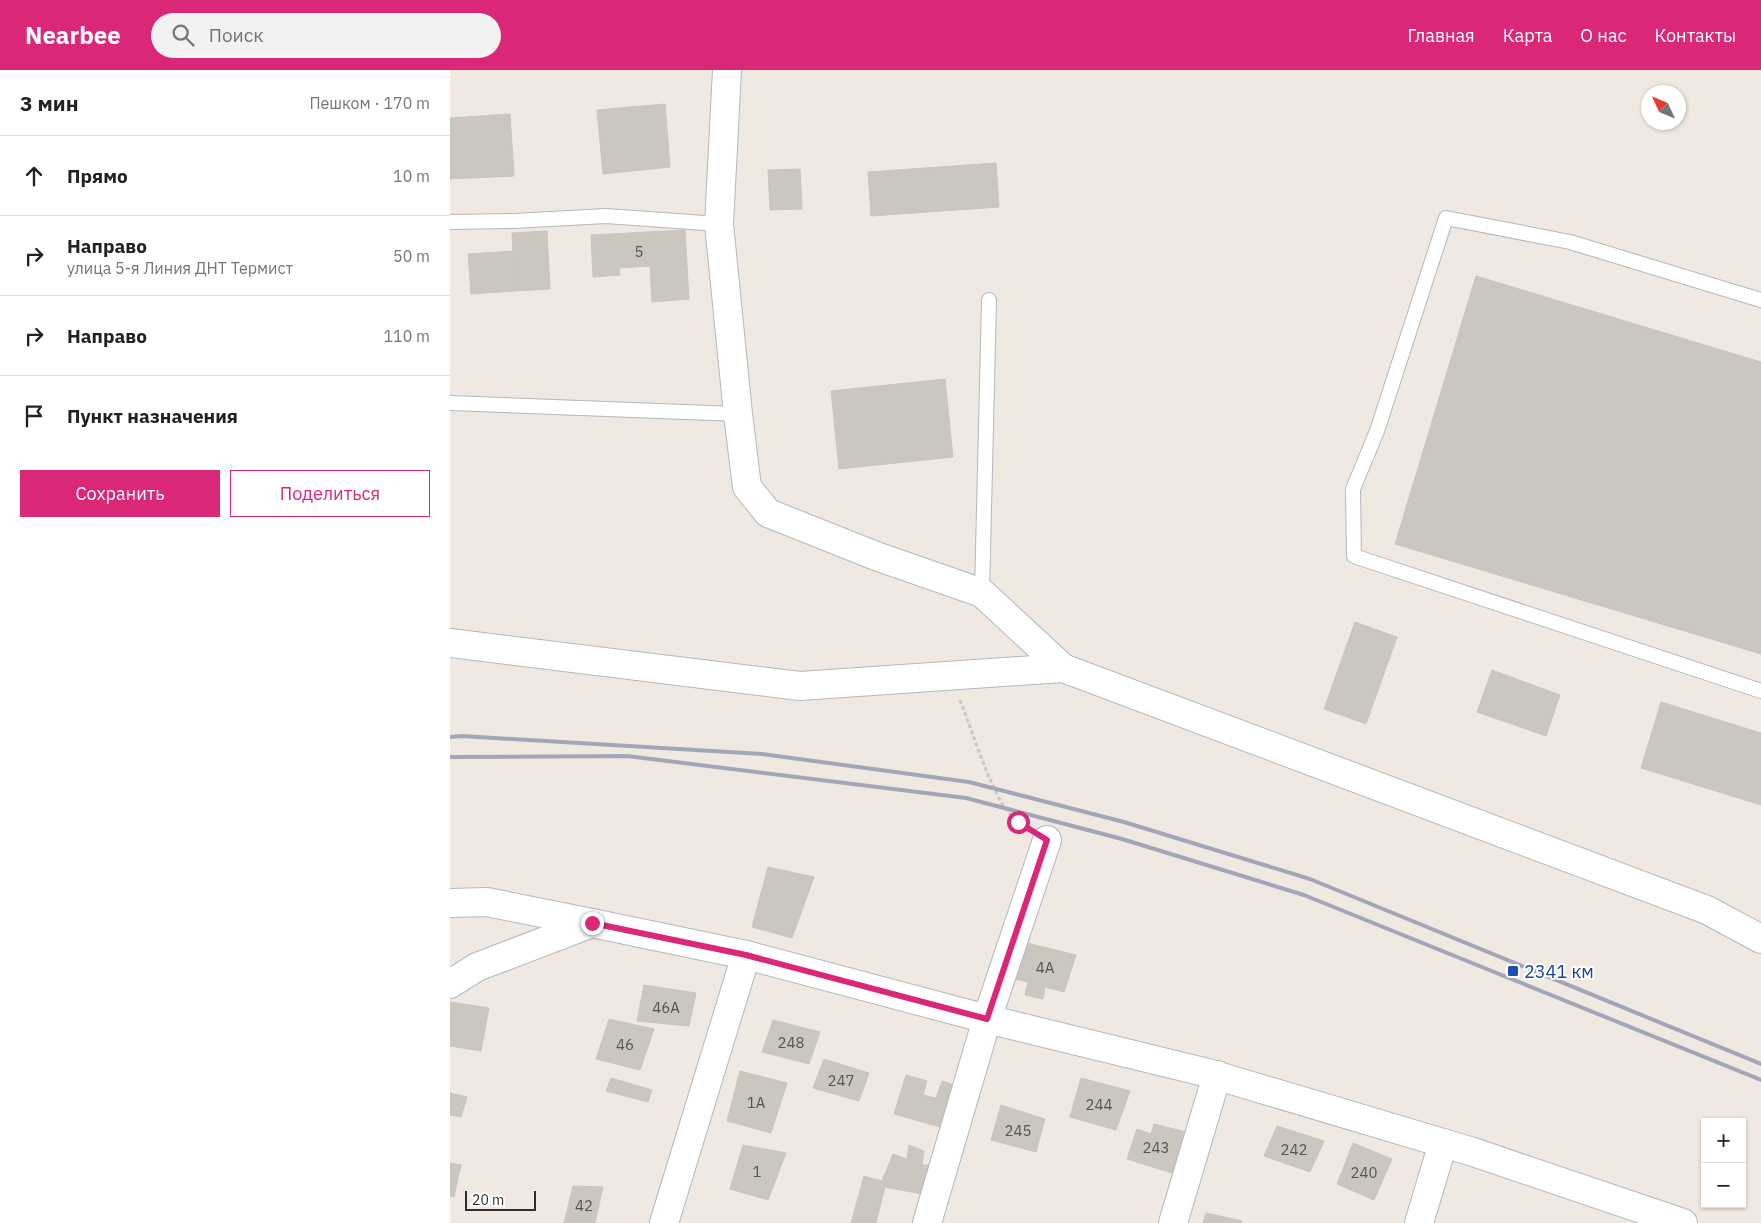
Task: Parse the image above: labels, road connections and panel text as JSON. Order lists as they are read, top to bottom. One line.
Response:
{"places":{"transit":["2341 км"]},"house_numbers":["5","4А","46А","248","46","247","1А","244","245","243","242","1","240","42"],"scale_bar":"20 m","north":"top left","page":{"header":"Nearbee","search":"Поиск","nav":["Главная","Карта","О нас","Контакты"],"heading":["3 мин","Пешком · 170 m"],"list":[["Прямо","10 m"],["Направо","улица 5-я Линия ДНТ Термист","50 m"],["Направо","110 m"],"Пункт назначения"],"buttons":["Сохранить","Поделиться"],"map_buttons":["+","−"],"scale":"20 m"}}
